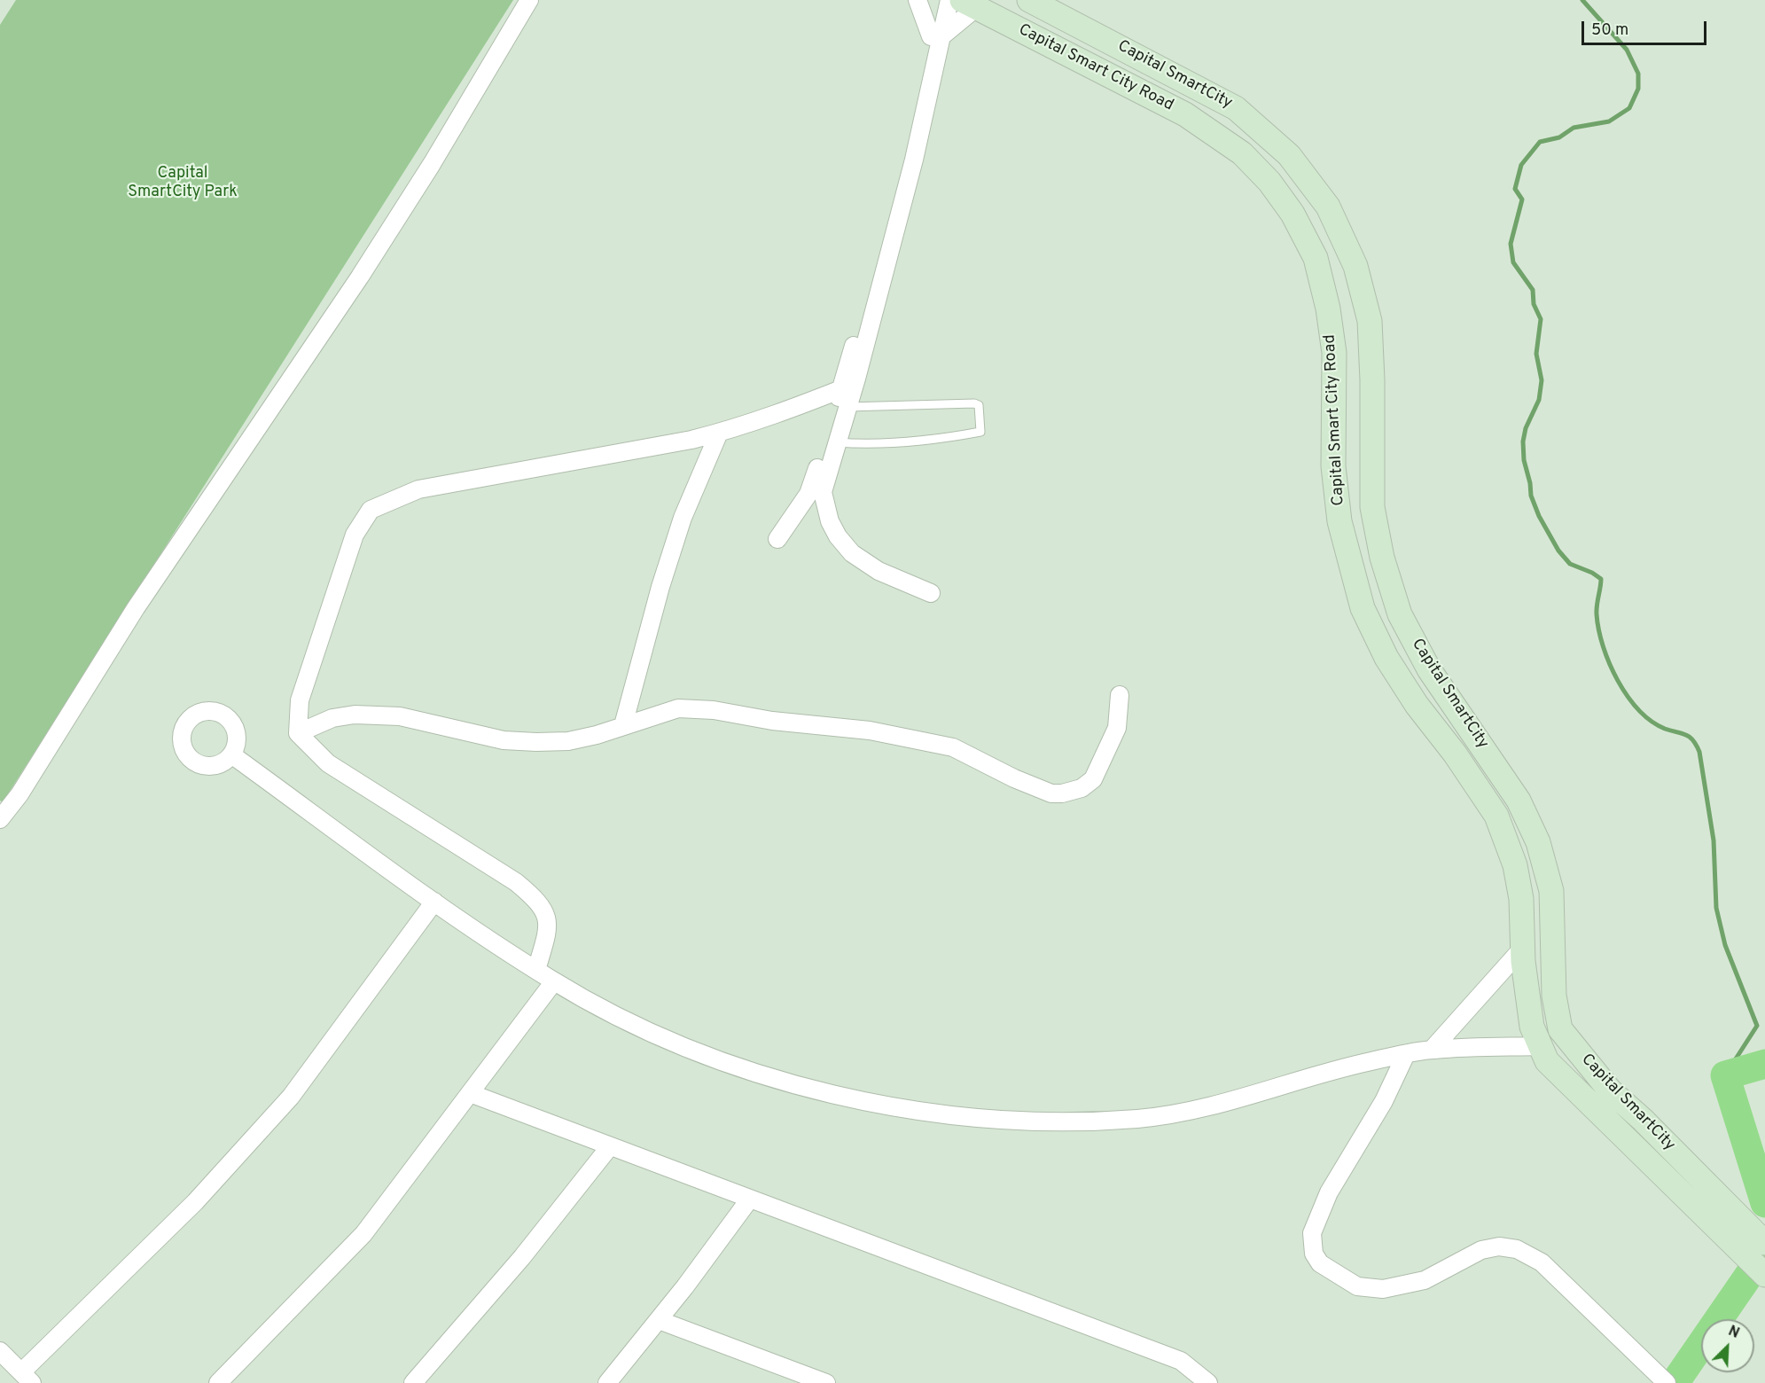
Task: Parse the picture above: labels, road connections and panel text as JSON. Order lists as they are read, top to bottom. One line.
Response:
{"streets":{"street":["Capital Smart City Road","Capital SmartCity"]},"crossings":[["Capital Smart City Road","Capital SmartCity"]],"parks":["Capital SmartCity Park"],"scale_bar":"50 m","north":"top right"}
